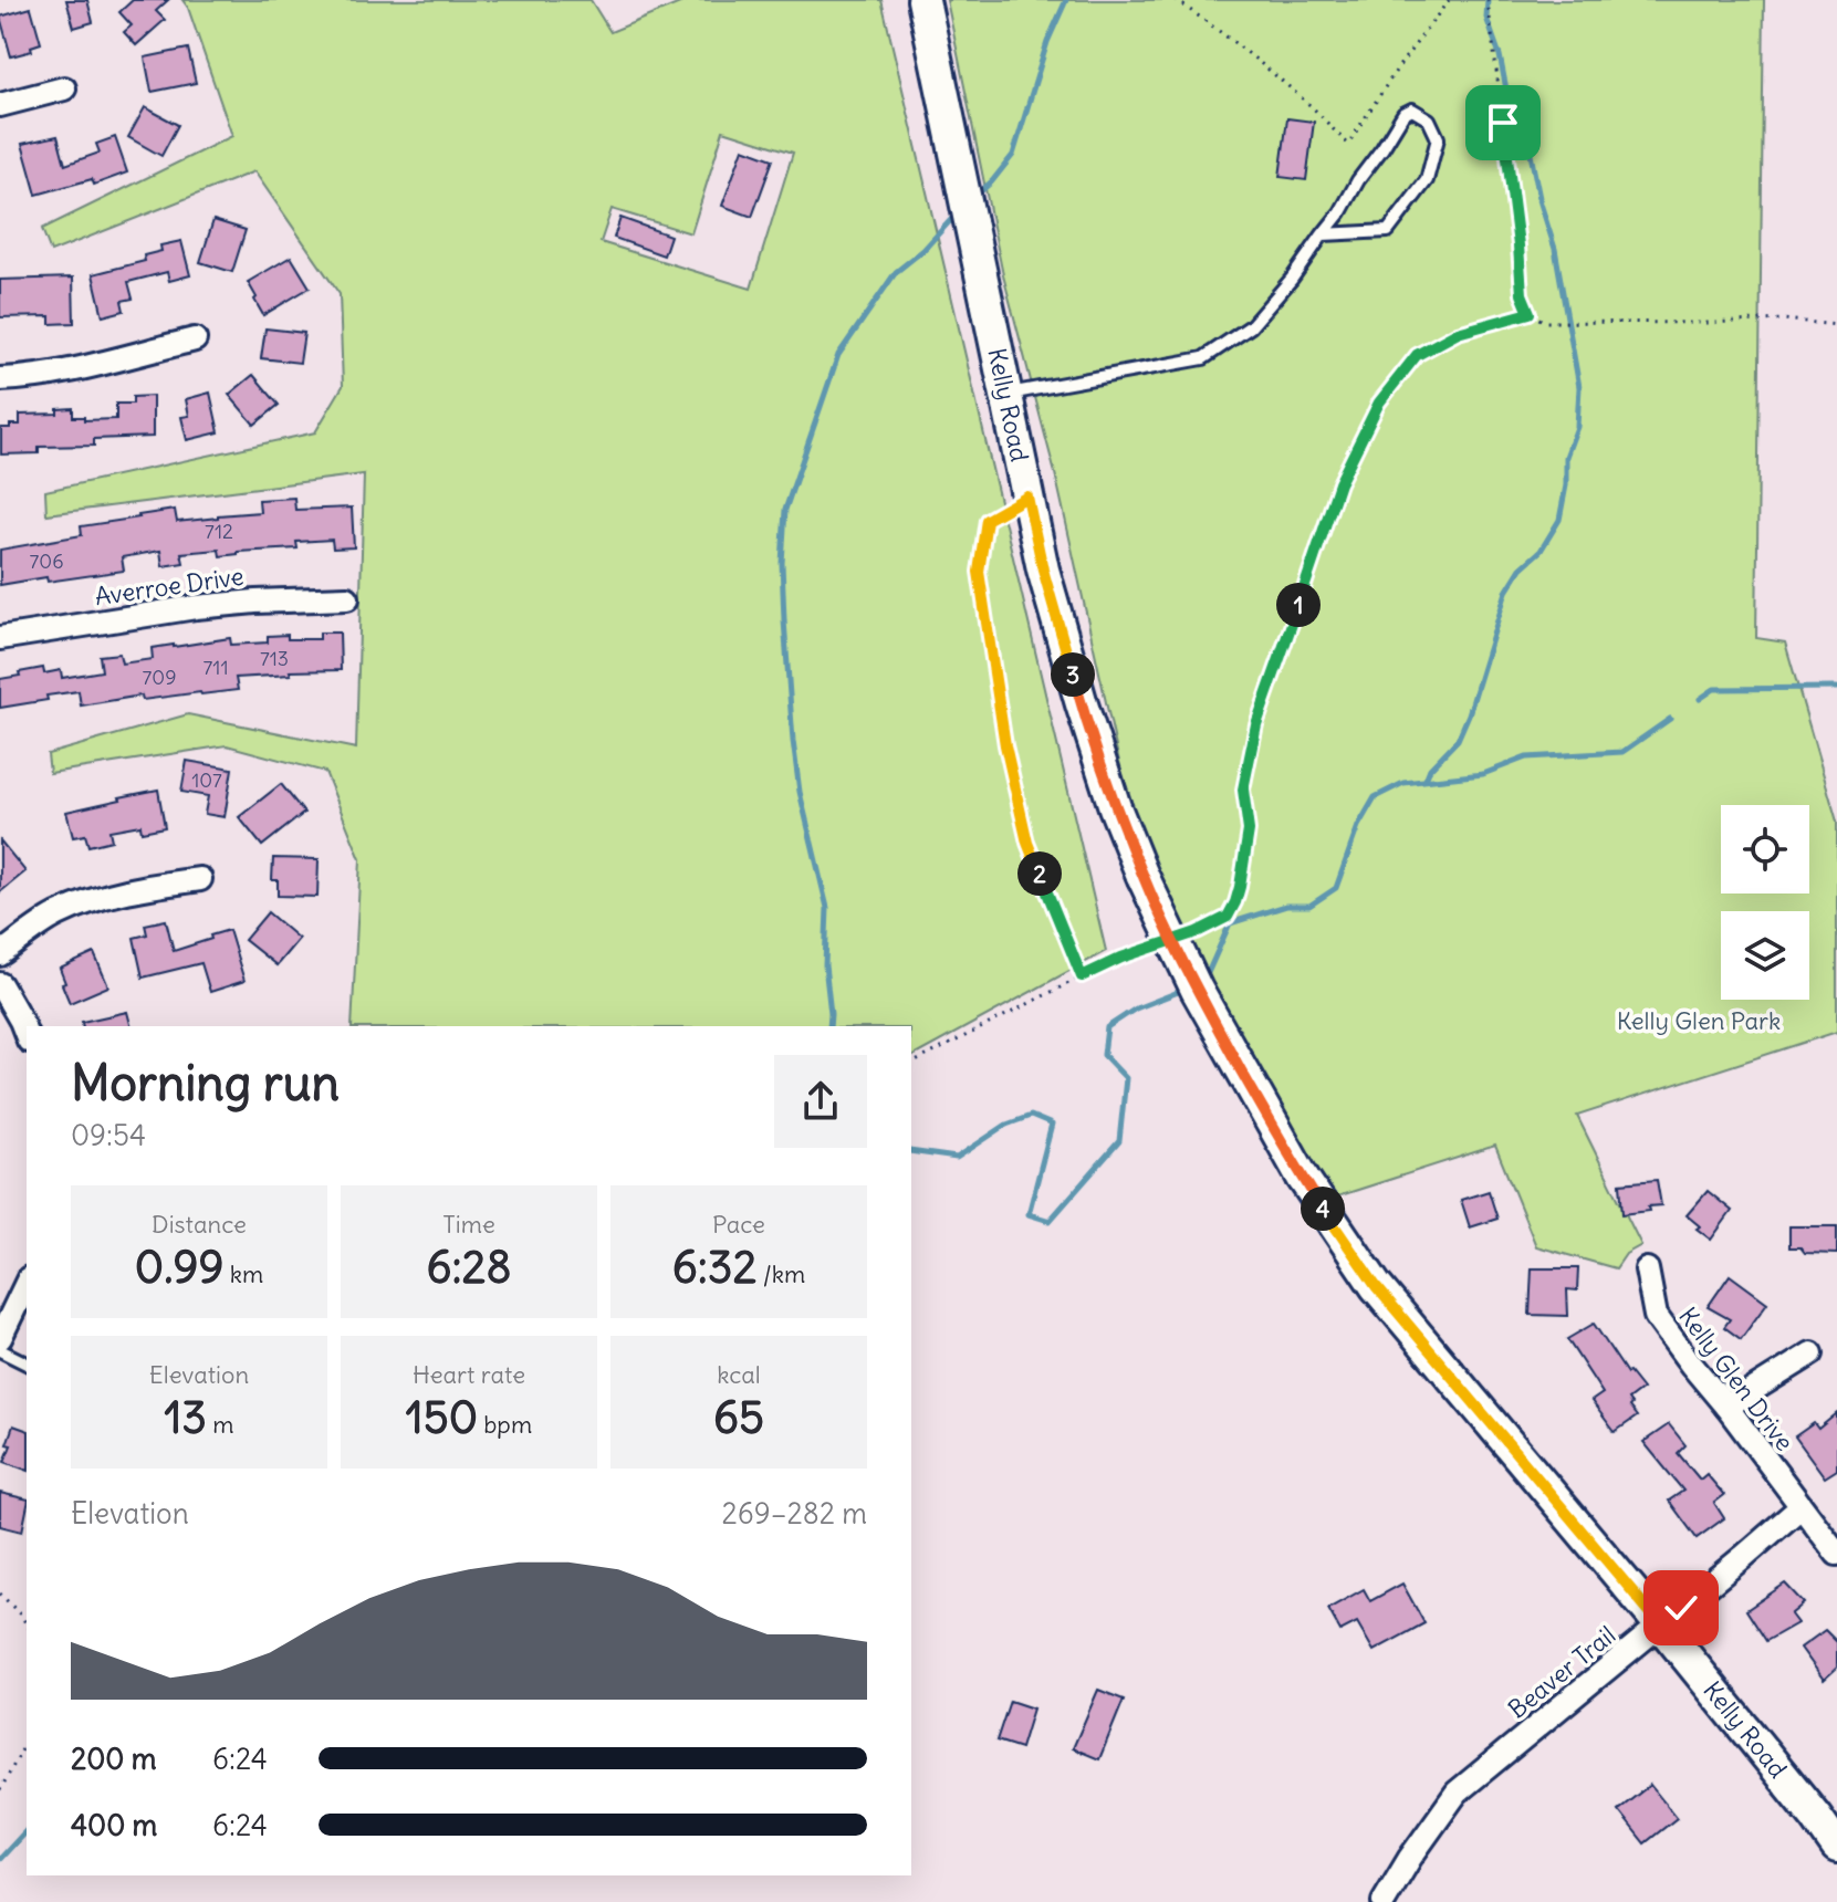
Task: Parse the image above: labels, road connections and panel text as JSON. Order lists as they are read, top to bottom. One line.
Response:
{"streets":{"street":["Kelly Road","Averroe Drive","Kelly Glen Drive","Beaver Trail"]},"crossings":[["Kelly Road","Beaver Trail"],["Kelly Glen Drive","Beaver Trail"]],"parks":["Kelly Glen Park"],"house_numbers":["712","706","713","711","709","107"],"page":{"pins":["1","3","2","4"],"heading":["Morning run","09:54"],"stats":[["Distance","0.99 km"],["Time","6:28"],["Pace","6:32 /km"],["Elevation","13 m"],["Heart rate","150 bpm"],["kcal","65"]],"chart":["Elevation","269–282 m"],"list":[{"name":"200 m","note":"6:24"},{"name":"400 m","note":"6:24"}]}}
